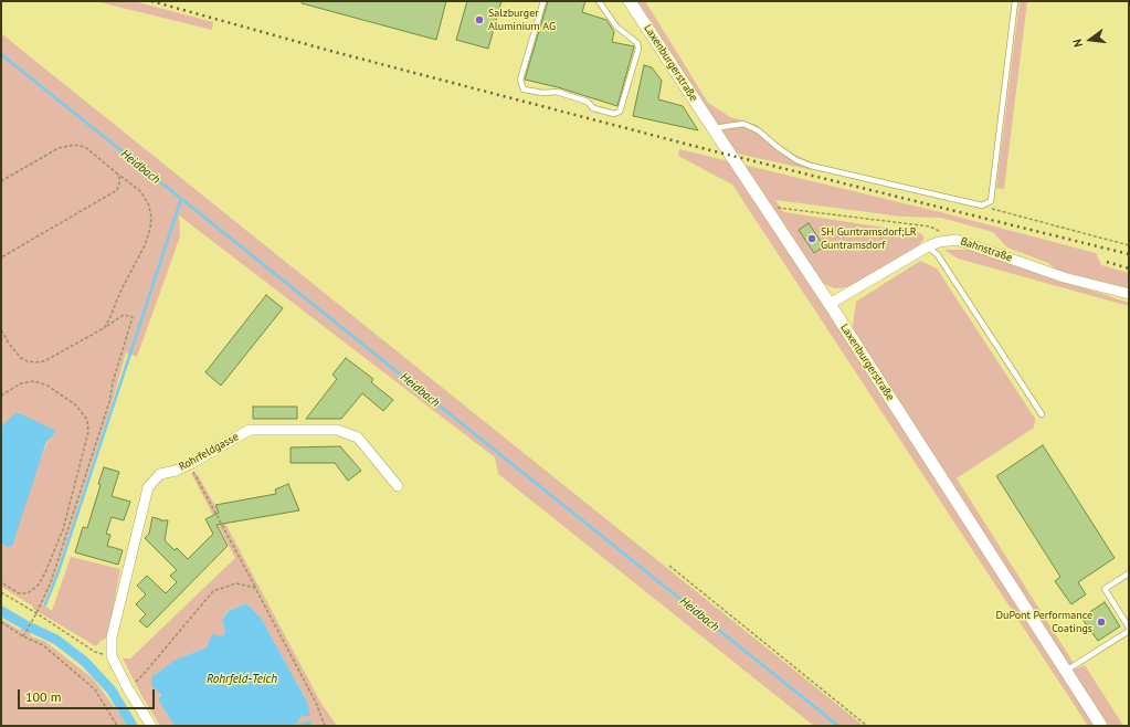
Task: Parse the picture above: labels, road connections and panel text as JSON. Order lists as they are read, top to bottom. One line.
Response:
{"streets":{"street":["Laxenburgerstraße","Bahnstraße","Rohrfeldgasse"]},"crossings":[["Laxenburgerstraße","Bahnstraße"]],"water":["Heidbach","Rohrfeld-Teich"],"places":["Salzburger Aluminium AG","SH Guntramsdorf;LR Guntramsdorf","DuPont Performance Coatings"],"scale_bar":"100 m","north":"left"}
